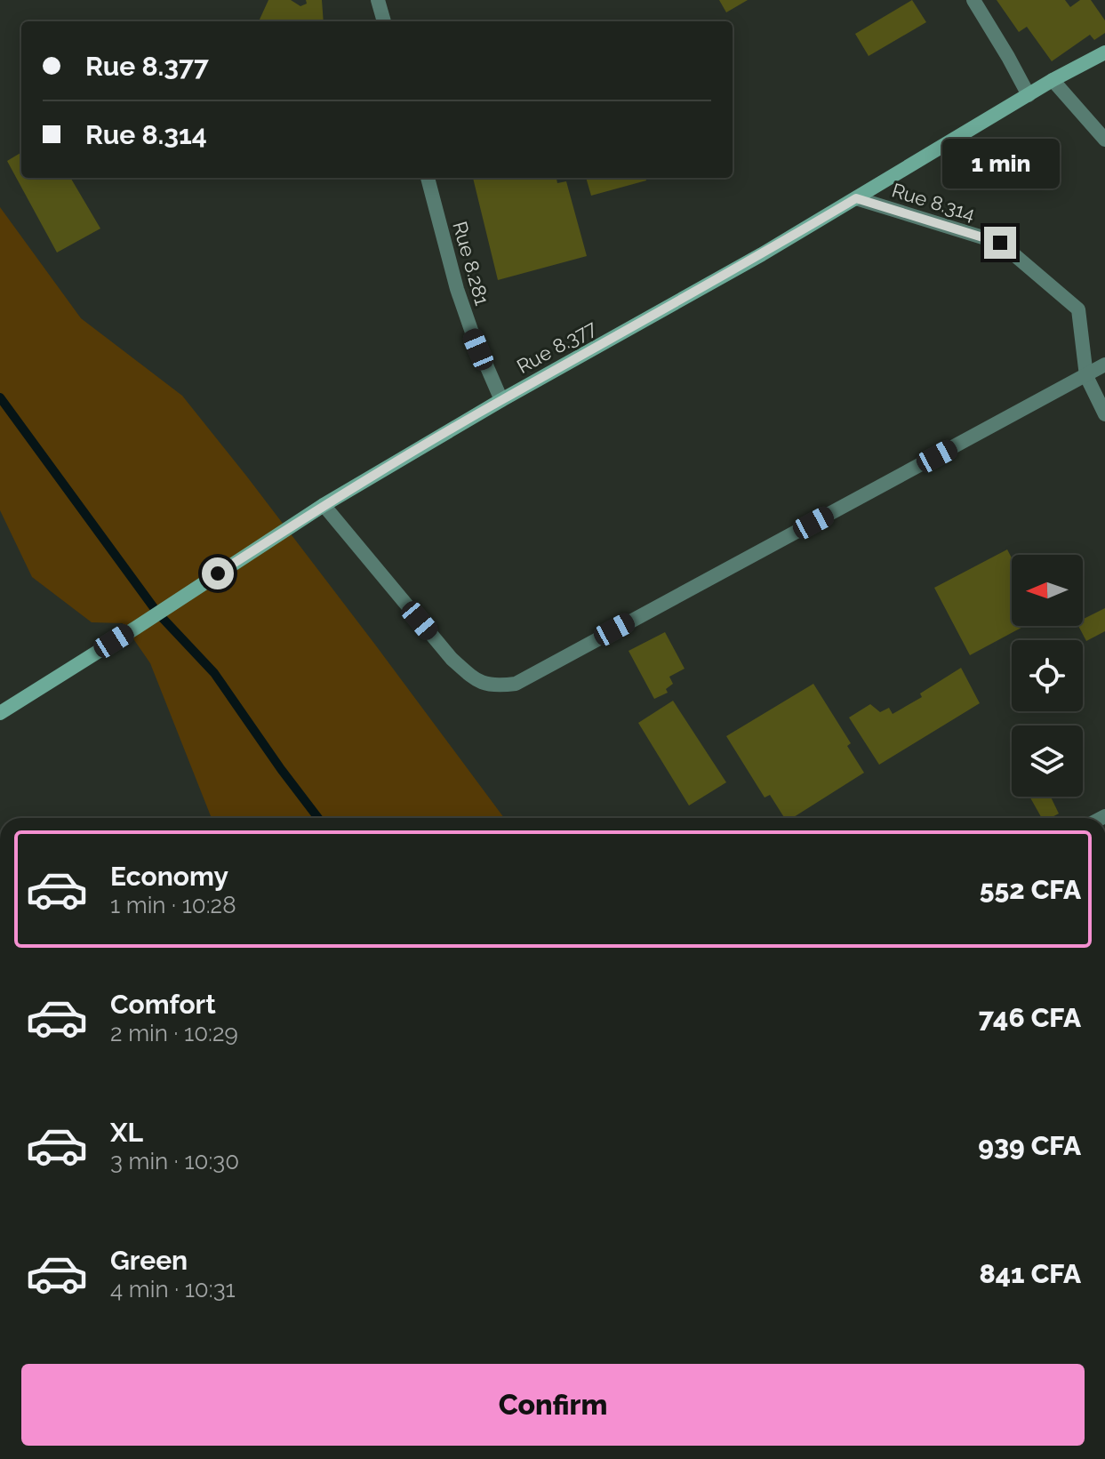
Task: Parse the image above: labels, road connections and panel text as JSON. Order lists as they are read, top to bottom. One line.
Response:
{"streets":{"street":["Rue 8.314","Rue 8.281","Rue 8.377"]},"crossings":[["Rue 8.314","Rue 8.377"],["Rue 8.281","Rue 8.377"]],"north":"left","page":{"banner":["Rue 8.377","Rue 8.314"],"bubble":"1 min","list":[{"name":"Economy","note":"1 min · 10:28","value":"552 CFA"},{"name":"Comfort","note":"2 min · 10:29","value":"746 CFA"},{"name":"XL","note":"3 min · 10:30","value":"939 CFA"},{"name":"Green","note":"4 min · 10:31","value":"841 CFA"}],"buttons":"Confirm"}}
